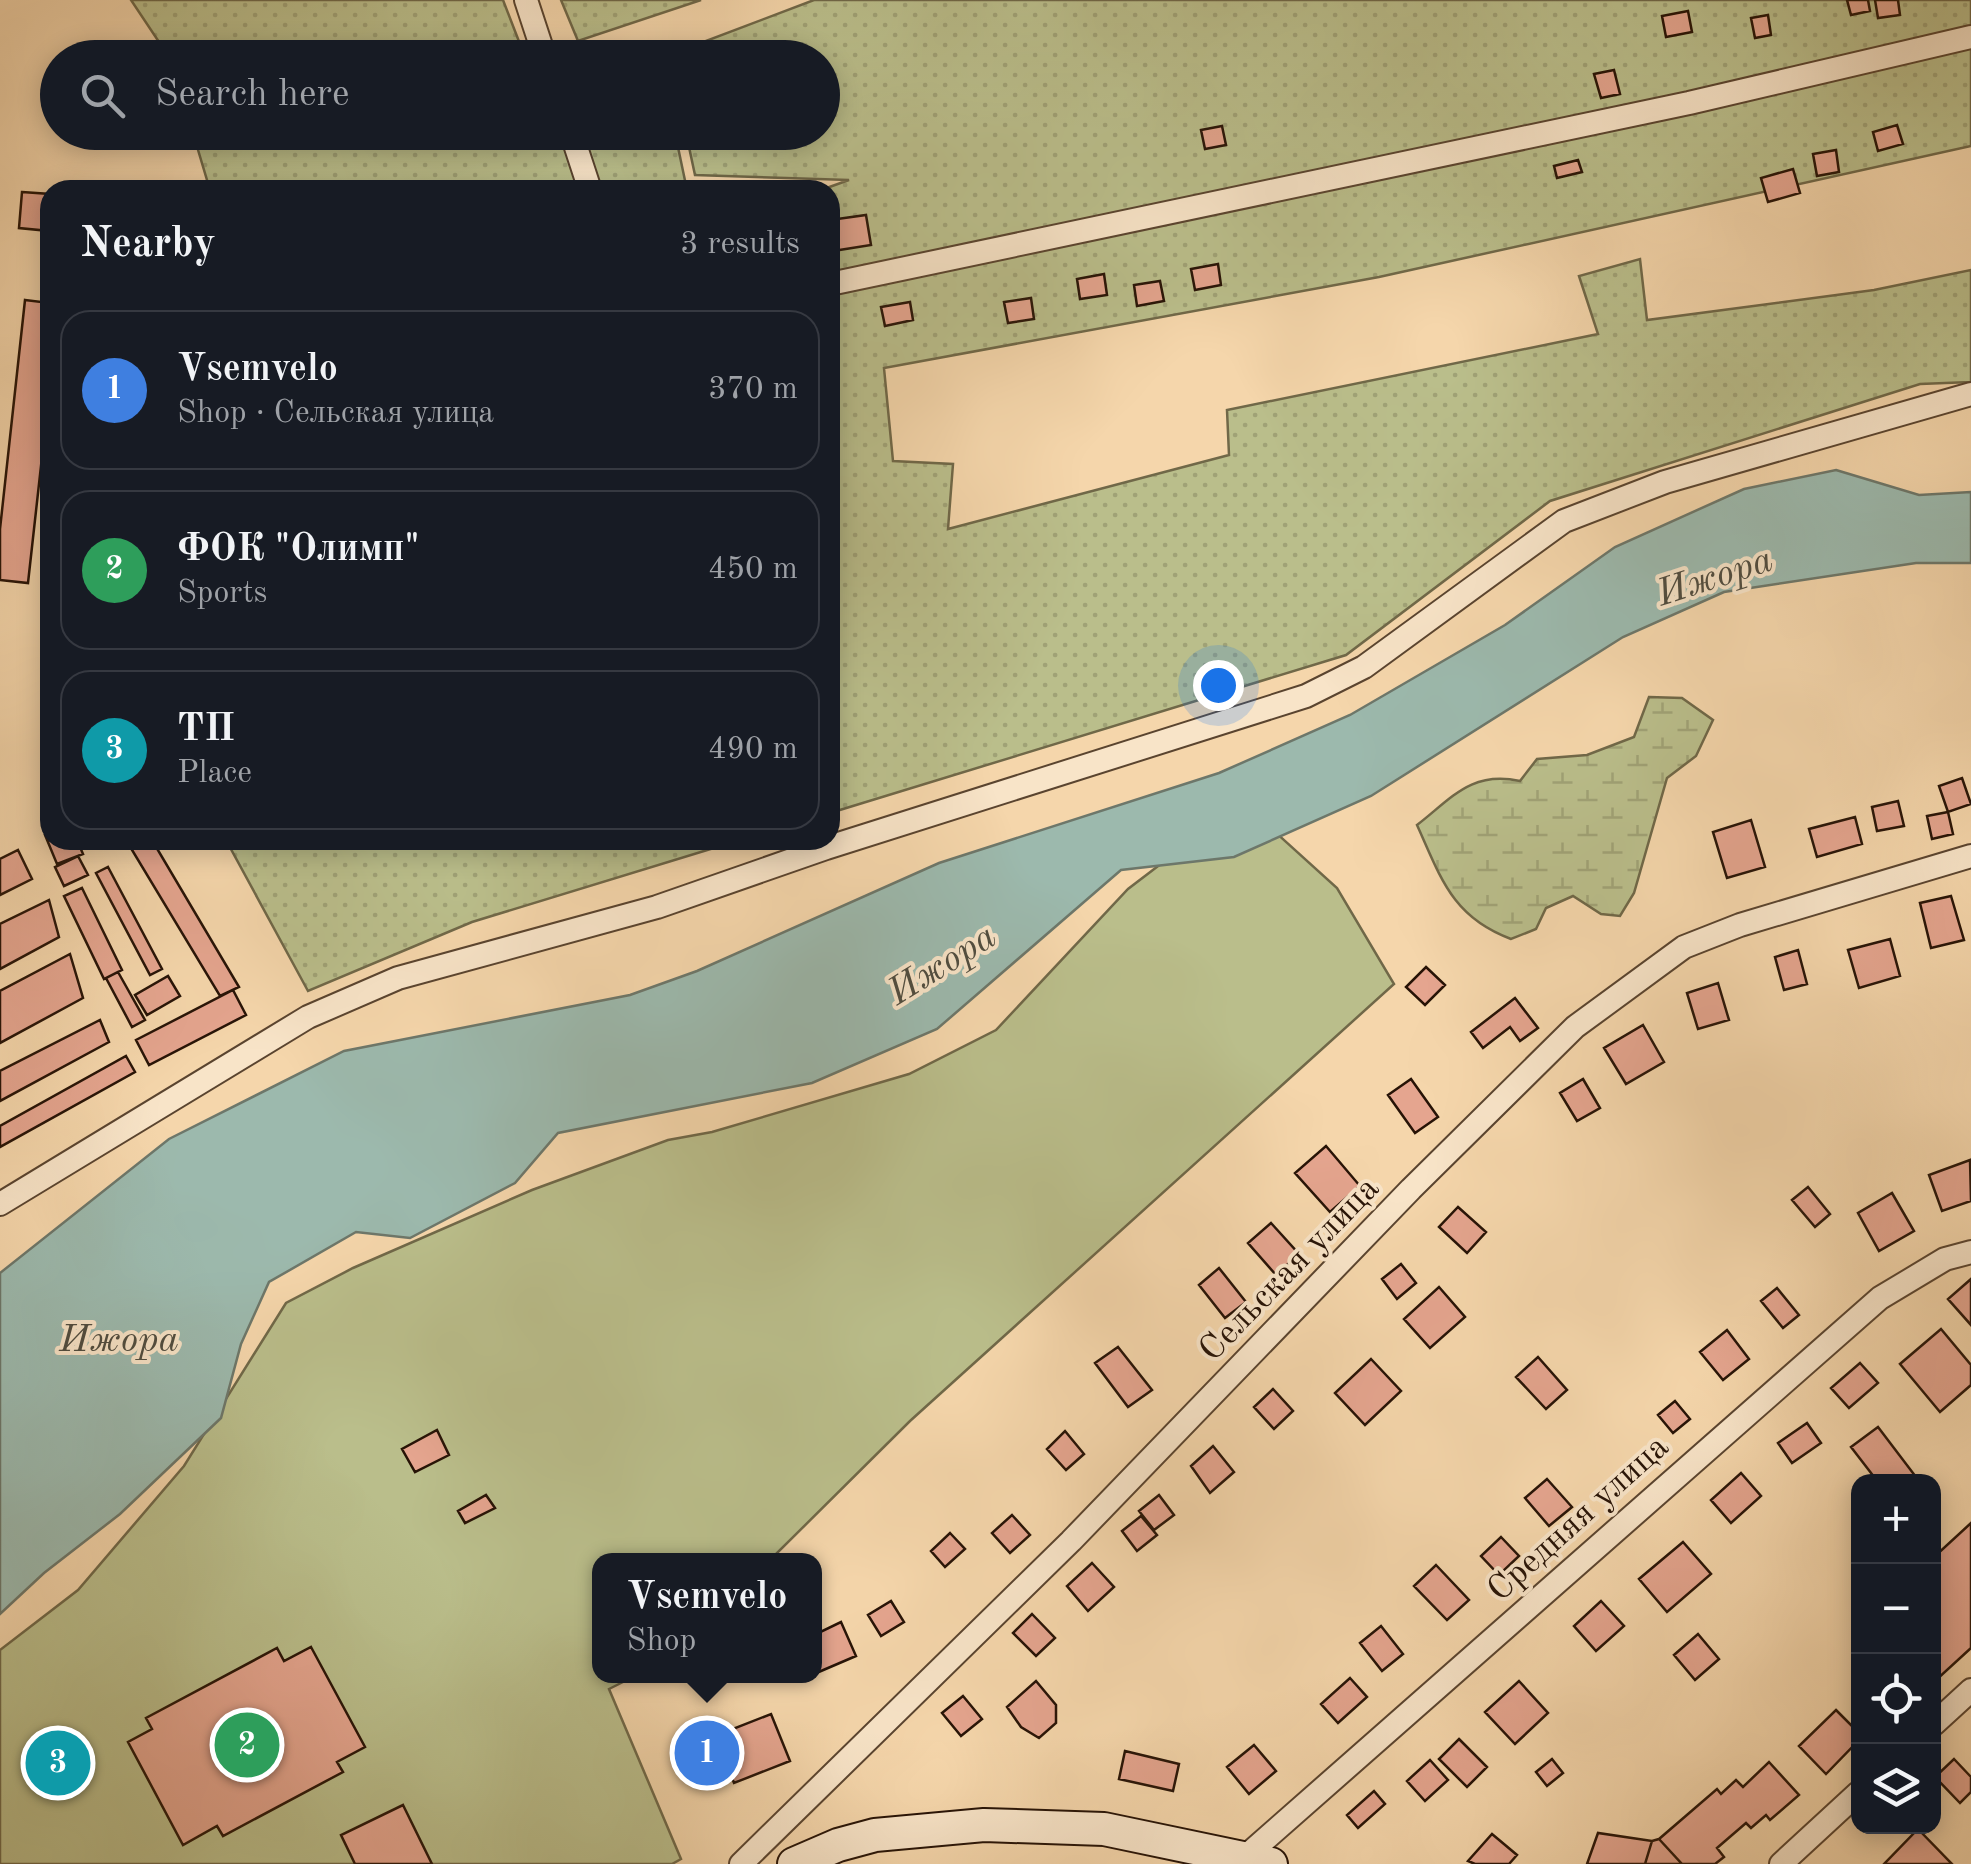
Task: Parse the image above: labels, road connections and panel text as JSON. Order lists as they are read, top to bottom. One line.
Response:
{"streets":{"street":["Сельская улица","Средняя улица"]},"water":["Ижора"],"page":{"search":"Search here","heading":["Nearby","3 results"],"list":[{"mark":"1","name":"Vsemvelo","note":"Shop · Сельская улица","value":"370 m"},{"mark":"2","name":"ФОК \"Олимп\"","note":"Sports","value":"450 m"},{"mark":"3","name":"ТП","note":"Place","value":"490 m"}],"map_buttons":["+","−"],"popup":["Vsemvelo","Shop"],"pins":["2","1","3"]}}
